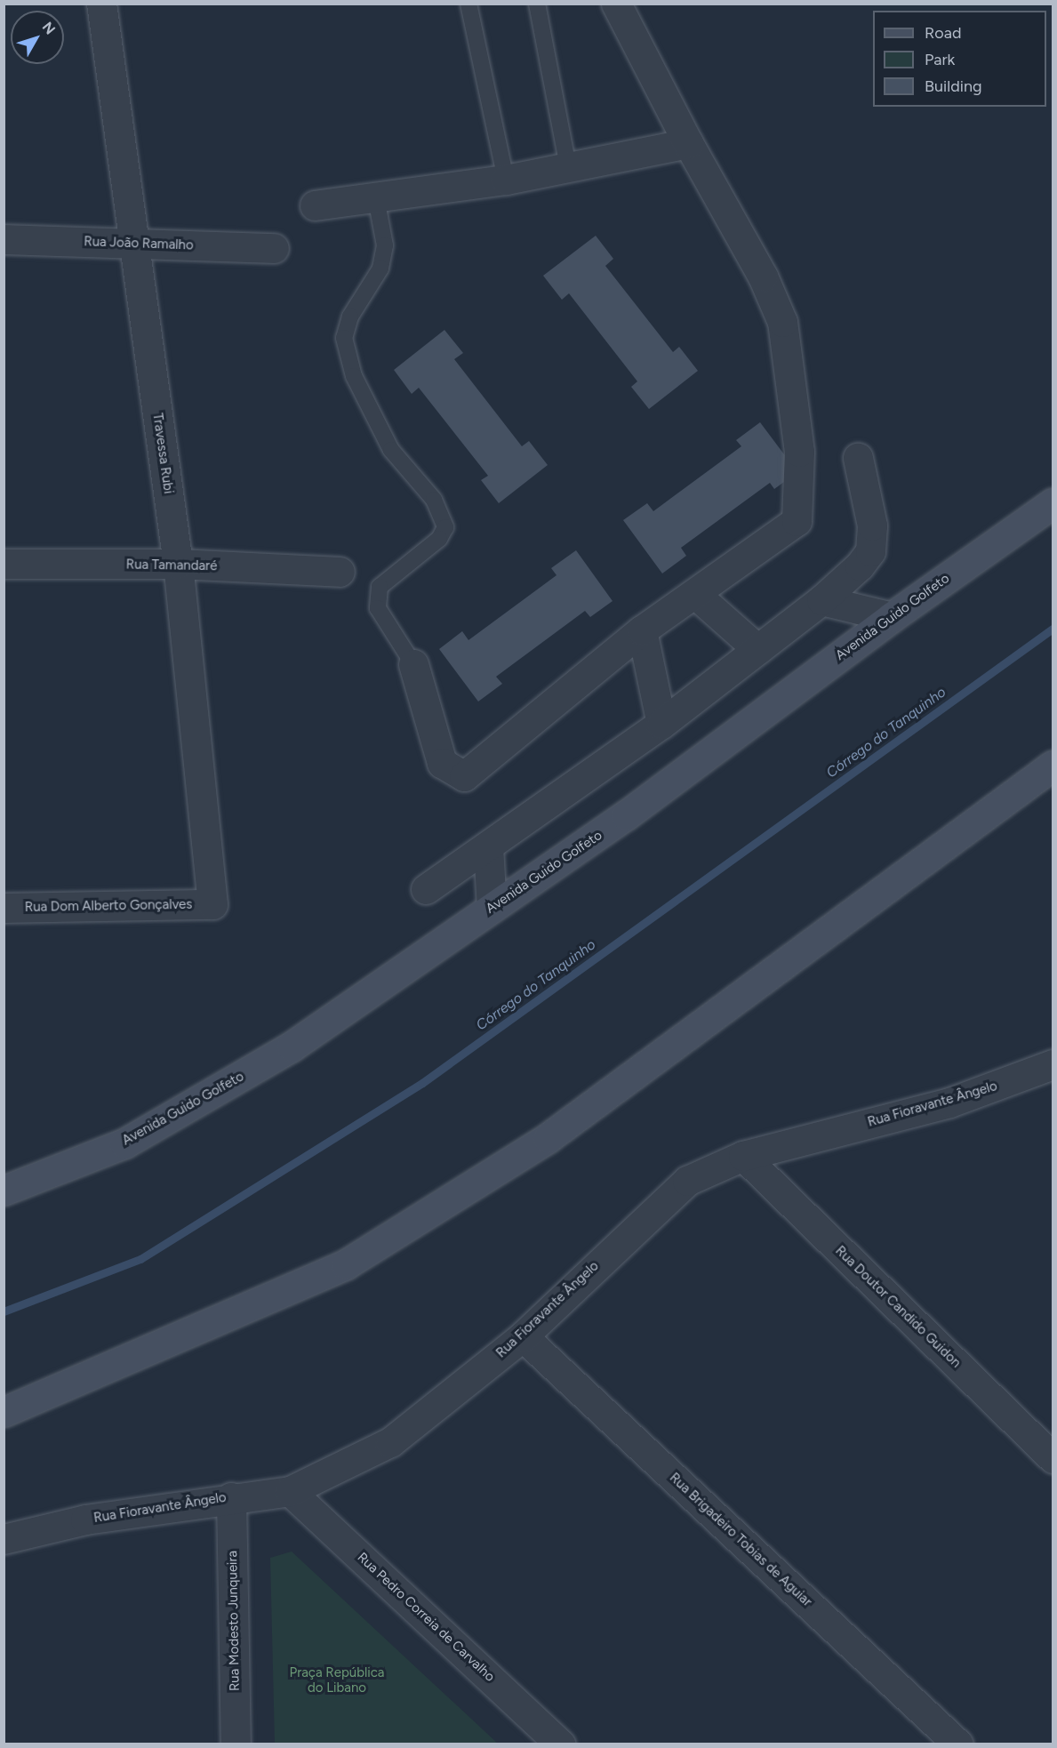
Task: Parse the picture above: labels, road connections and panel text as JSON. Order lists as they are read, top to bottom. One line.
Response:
{"streets":{"street":["Rua João Ramalho","Travessa Rubi","Rua Tamandaré","Avenida Guido Golfeto","Rua Dom Alberto Gonçalves","Rua Fioravante Ângelo","Rua Doutor Candido Guidon","Rua Brigadeiro Tobias de Aguiar","Rua Pedro Correia de Carvalho","Rua Modesto Junqueira"]},"crossings":[["Rua João Ramalho","Travessa Rubi"],["Travessa Rubi","Rua Tamandaré"],["Travessa Rubi","Rua Dom Alberto Gonçalves"],["Rua Fioravante Ângelo","Rua Doutor Candido Guidon"],["Rua Fioravante Ângelo","Rua Brigadeiro Tobias de Aguiar"],["Rua Fioravante Ângelo","Rua Pedro Correia de Carvalho"],["Rua Fioravante Ângelo","Rua Modesto Junqueira"]],"water":["Córrego do Tanquinho"],"parks":["Praça República do Libano"],"legend":["Road","Park","Building"],"north":"top right"}
